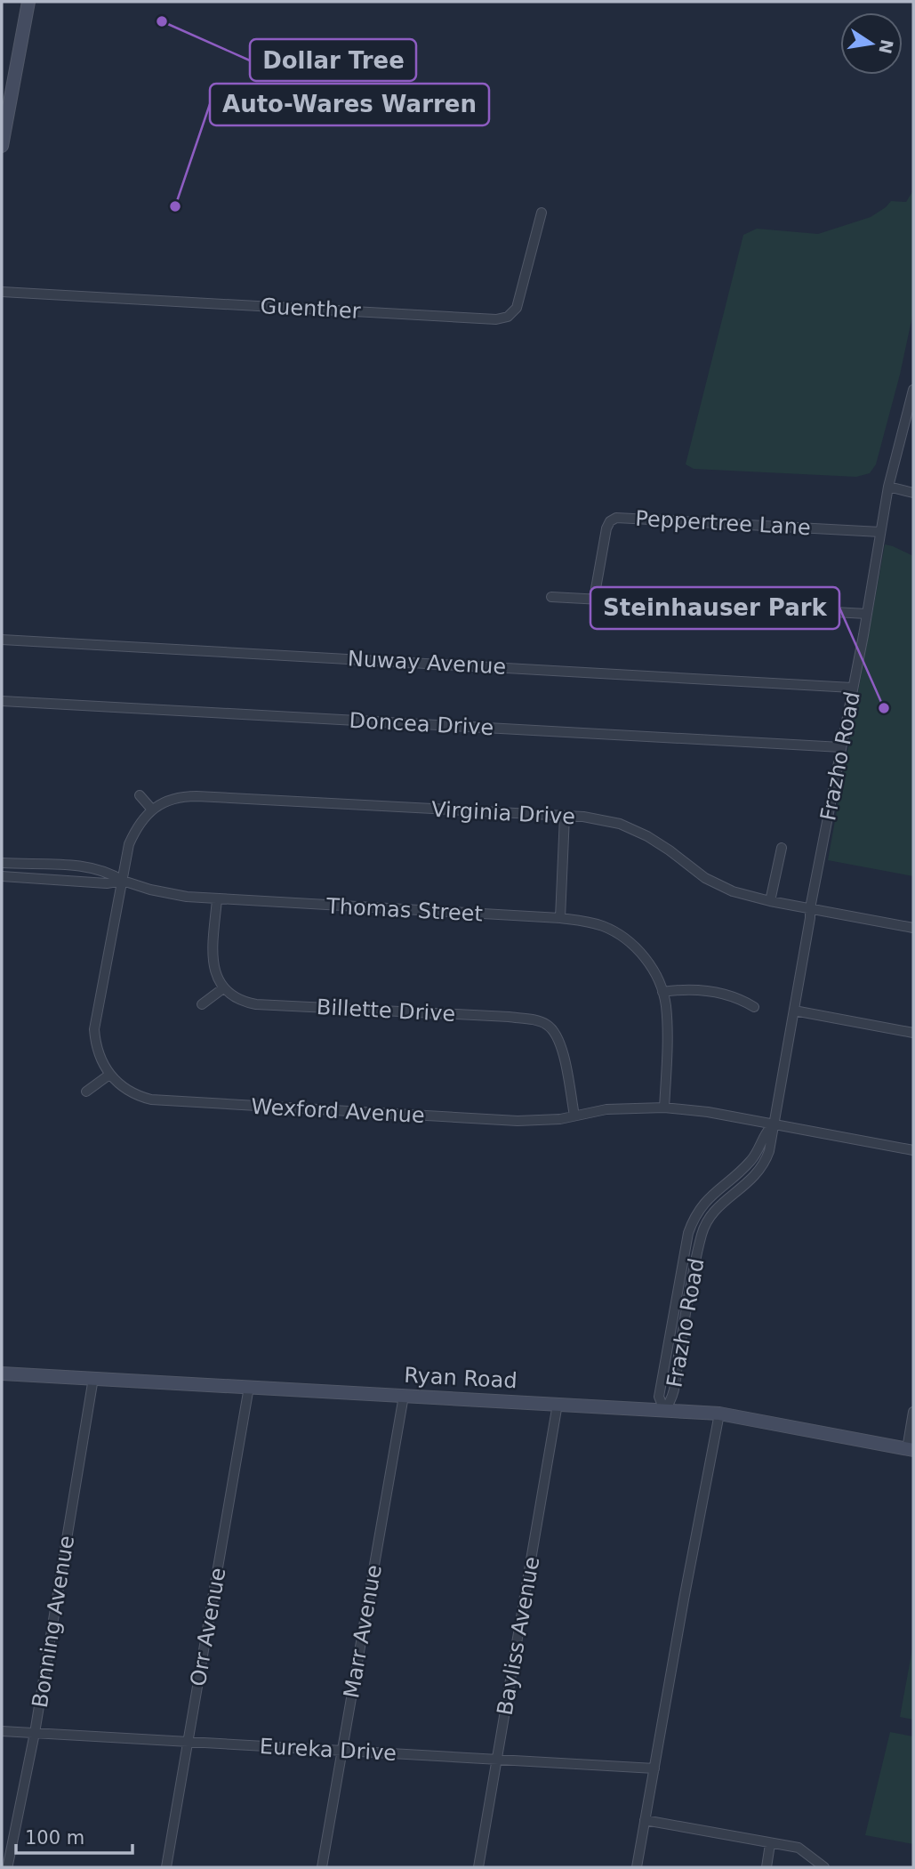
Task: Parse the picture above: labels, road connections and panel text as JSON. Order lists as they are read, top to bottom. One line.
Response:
{"streets":{"main road":["Ryan Road"],"street":["Guenther","Peppertree Lane","Nuway Avenue","Doncea Drive","Frazho Road","Virginia Drive","Thomas Street","Billette Drive","Wexford Avenue","Bonning Avenue","Orr Avenue","Marr Avenue","Bayliss Avenue","Eureka Drive"]},"crossings":[["Peppertree Lane","Frazho Road"],["Nuway Avenue","Frazho Road"],["Doncea Drive","Frazho Road"],["Frazho Road","Virginia Drive"],["Frazho Road","Wexford Avenue"],["Frazho Road","Ryan Road"],["Thomas Street","Wexford Avenue"],["Billette Drive","Wexford Avenue"],["Ryan Road","Bonning Avenue"],["Ryan Road","Orr Avenue"],["Ryan Road","Marr Avenue"],["Ryan Road","Bayliss Avenue"],["Bonning Avenue","Eureka Drive"],["Orr Avenue","Eureka Drive"],["Marr Avenue","Eureka Drive"],["Bayliss Avenue","Eureka Drive"]],"places":["Dollar Tree","Auto-Wares Warren","Steinhauser Park"],"scale_bar":"100 m","north":"right"}
